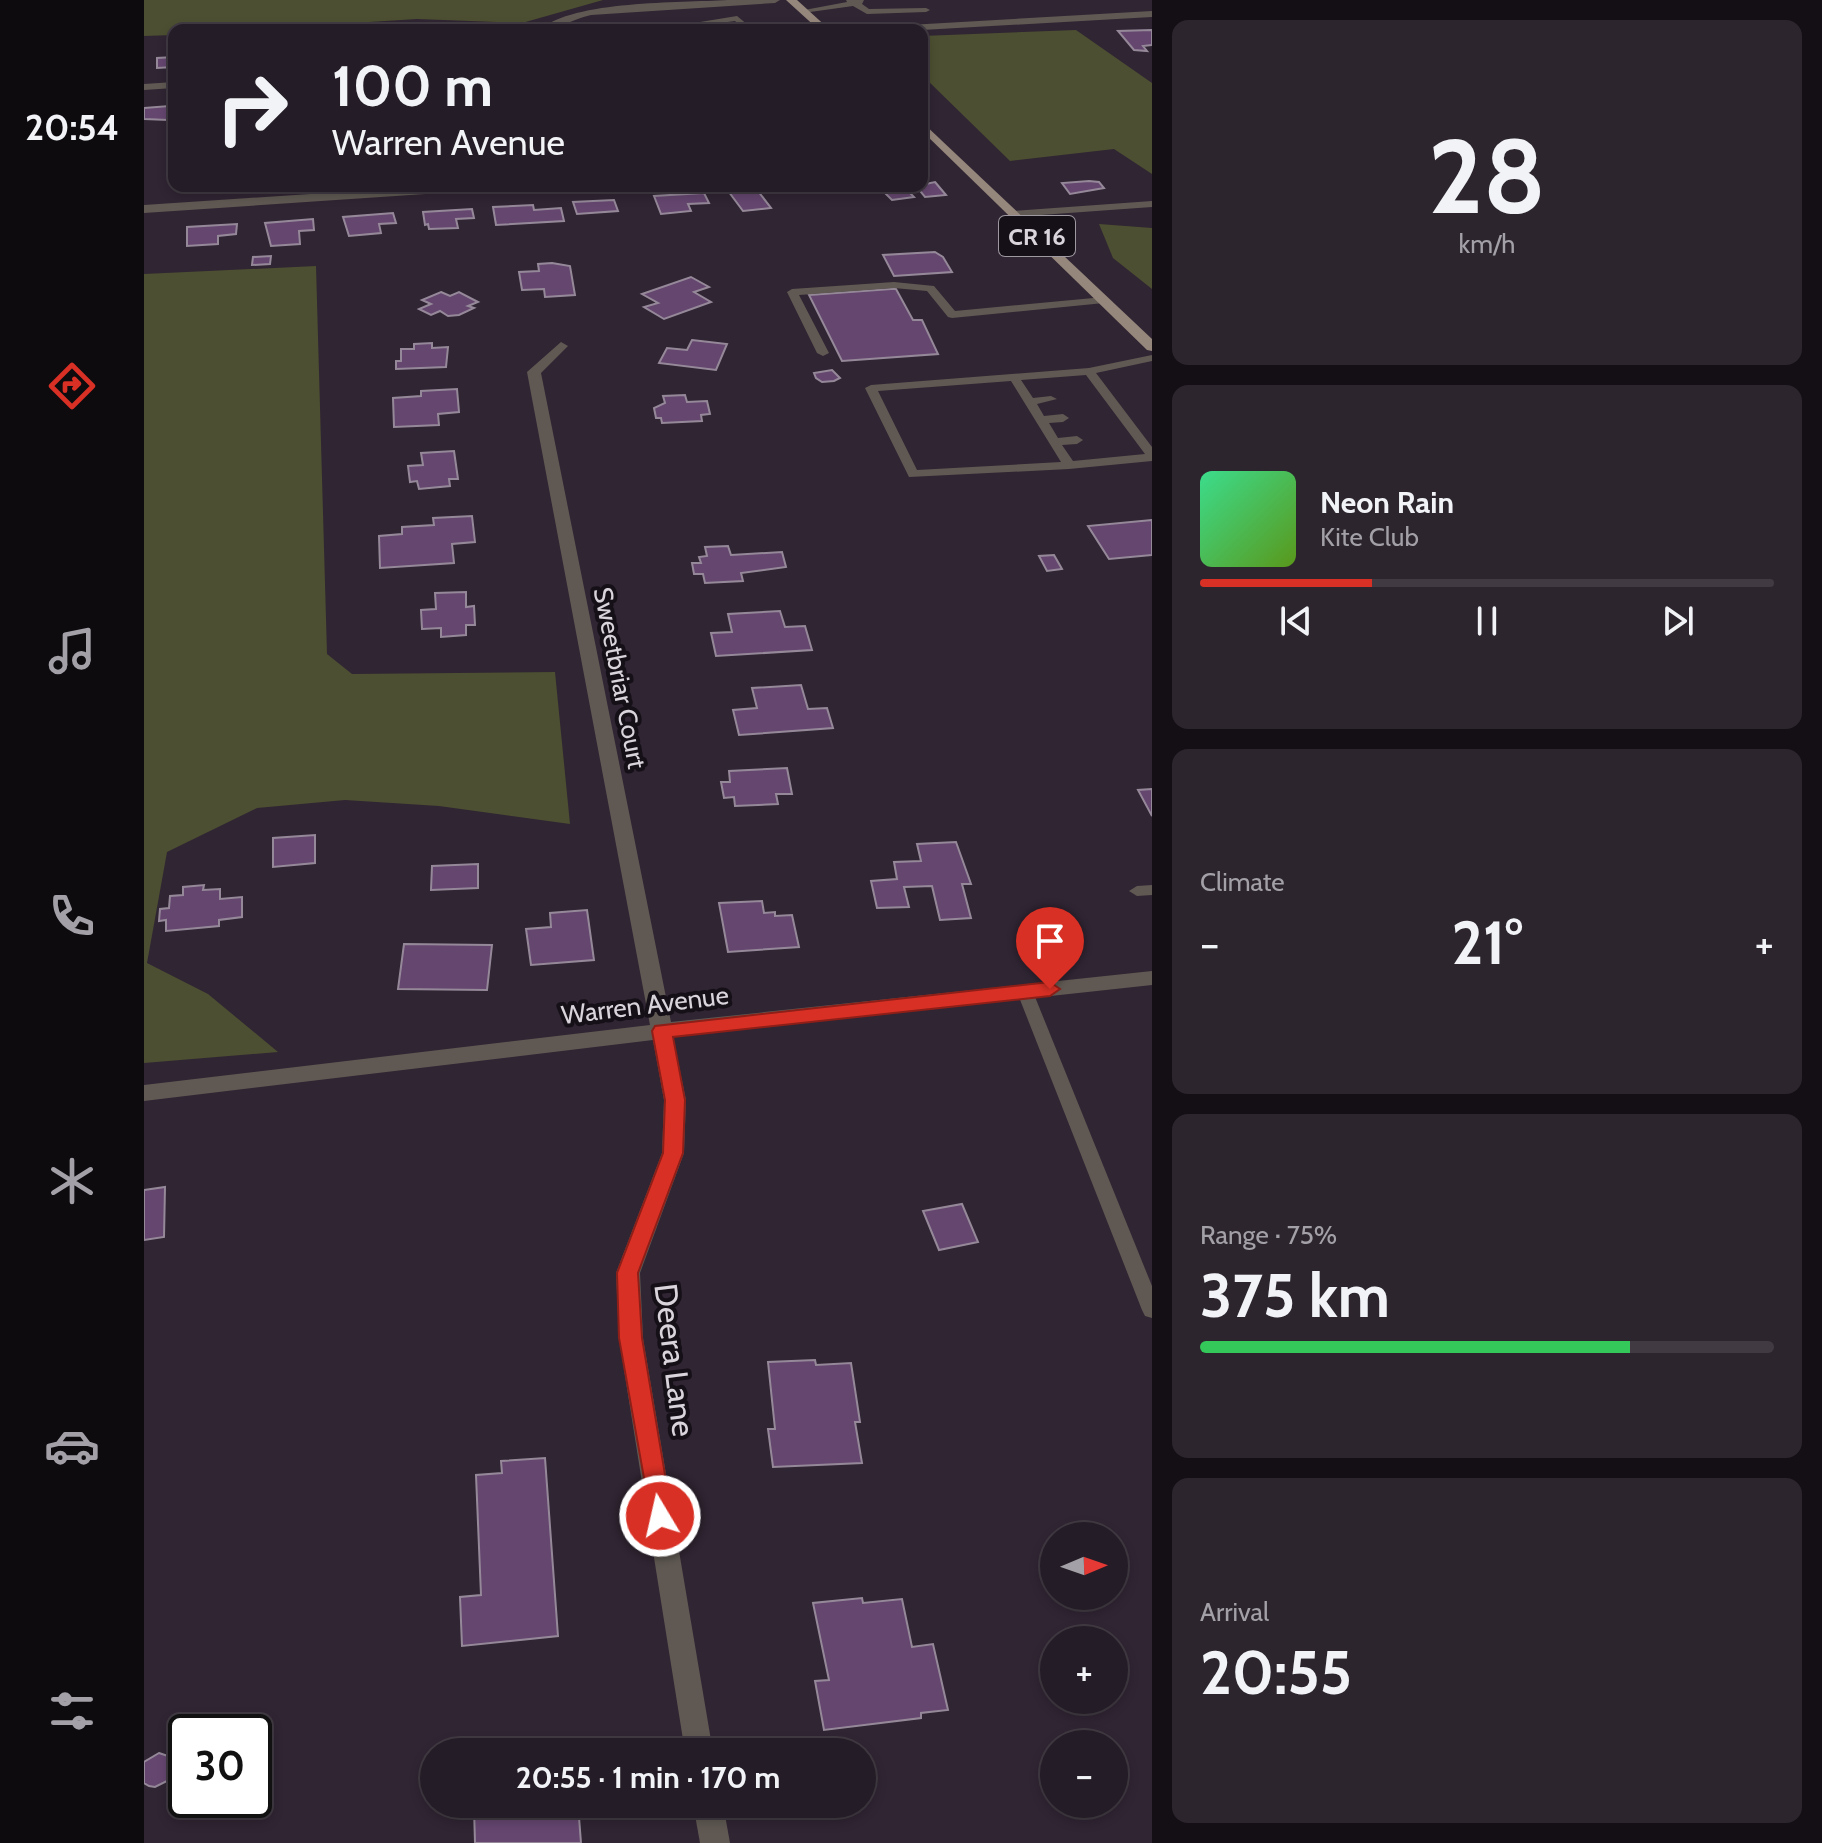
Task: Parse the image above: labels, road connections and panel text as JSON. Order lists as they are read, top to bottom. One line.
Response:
{"streets":{"main road":["CR 16"],"street":["Sweetbriar Court","Warren Avenue","Deera Lane"]},"crossings":[["Sweetbriar Court","Warren Avenue"],["Sweetbriar Court","Deera Lane"],["Warren Avenue","Deera Lane"]],"north":"right","page":{"tabs":"20:54","tile":[["28","km/h"],"Climate",["Range · 75%","375 km"],["Arrival","20:55"]],"turn":["100 m","Warren Avenue"],"song":["Neon Rain","Kite Club"],"heat":["−","21°","+"],"map_buttons":["+","−"],"limit":"30","trip":"20:55 · 1 min · 170 m"}}
